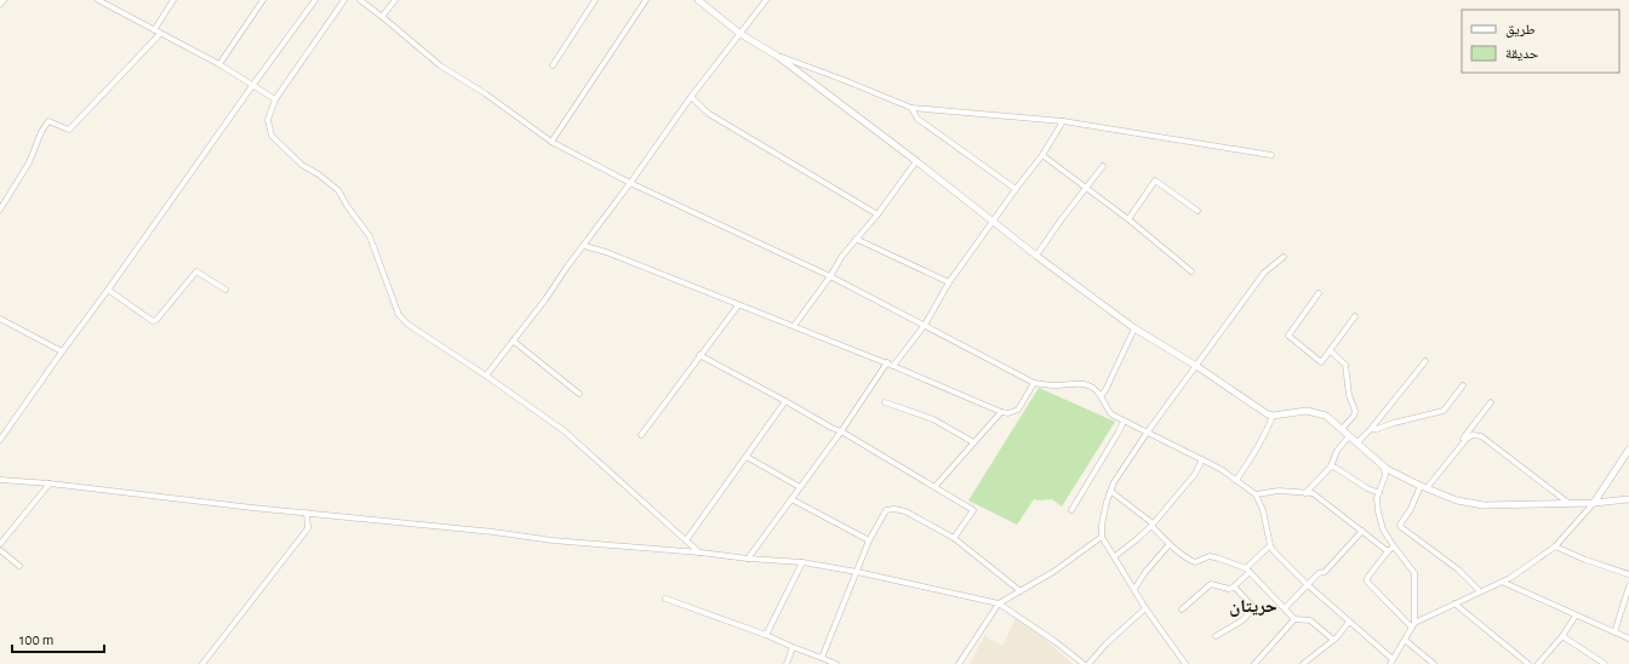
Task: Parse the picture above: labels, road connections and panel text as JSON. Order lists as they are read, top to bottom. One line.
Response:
{"districts":["حريتان"],"legend":["طريق","حديقة"],"scale_bar":"100 m"}
